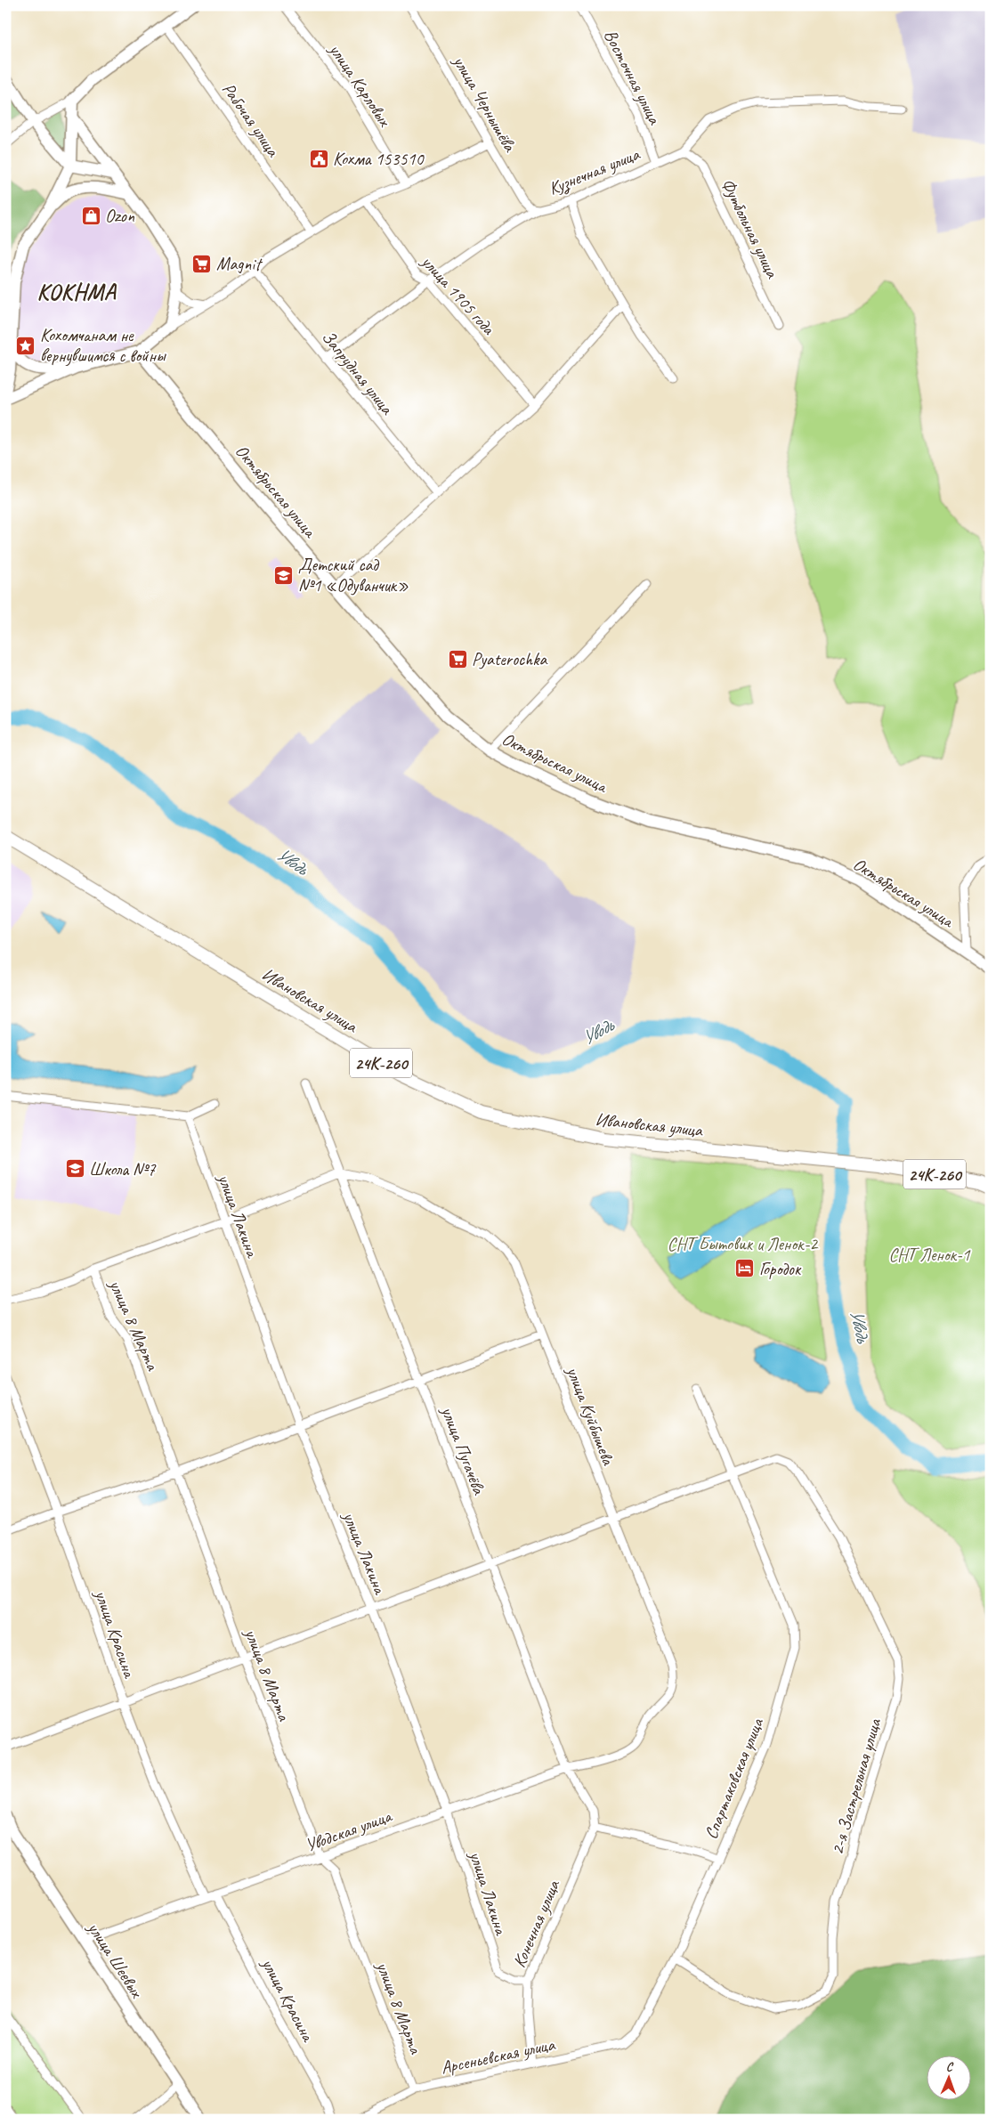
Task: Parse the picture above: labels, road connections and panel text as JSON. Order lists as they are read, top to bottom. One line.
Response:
{"streets":{"main road":["Октябрьская улица","Ивановская улица","24К-260","улица Шеевых"],"street":["Восточная улица","улица Карловых","улица Чернышёва","Рабочая улица","Кузнечная улица","Футбольная улица","улица 1905 года","Запрудная улица","улица Лакина","улица 8 Марта","улица Куйбышева","улица Пугачёва","улица Красина","Спартаковская улица","2-я Застрельная улица","Уводская улица","Конечная улица","Арсеньевская улица"]},"crossings":[["Восточная улица","Кузнечная улица"],["улица Чернышёва","Кузнечная улица"],["Кузнечная улица","Футбольная улица"],["Кузнечная улица","улица 1905 года"],["Кузнечная улица","Запрудная улица"],["улица Лакина","Уводская улица"],["улица Лакина","Конечная улица"],["улица 8 Марта","Уводская улица"],["улица 8 Марта","Арсеньевская улица"],["улица Куйбышева","улица Пугачёва"],["улица Куйбышева","Уводская улица"],["улица Пугачёва","Уводская улица"],["улица Пугачёва","Конечная улица"],["улица Красина","Уводская улица"],["Спартаковская улица","2-я Застрельная улица"],["Спартаковская улица","Арсеньевская улица"],["Уводская улица","улица Шеевых"],["Конечная улица","Арсеньевская улица"]],"districts":["KOKHMA"],"water":["Уводь"],"parks":["СНТ Бытовик и Ленок-2","СНТ Ленок-1"],"places":{"public building":["Кохма 153510"],"shop":["Ozon"],"supermarket":["Magnit","Pyaterochka"],"place":["Кохомчанам не вернувшимся с войны"],"school or university":["Детский сад №1 «Одуванчик»","Школа №7"],"hotel":["Городок"]},"north":"top"}
